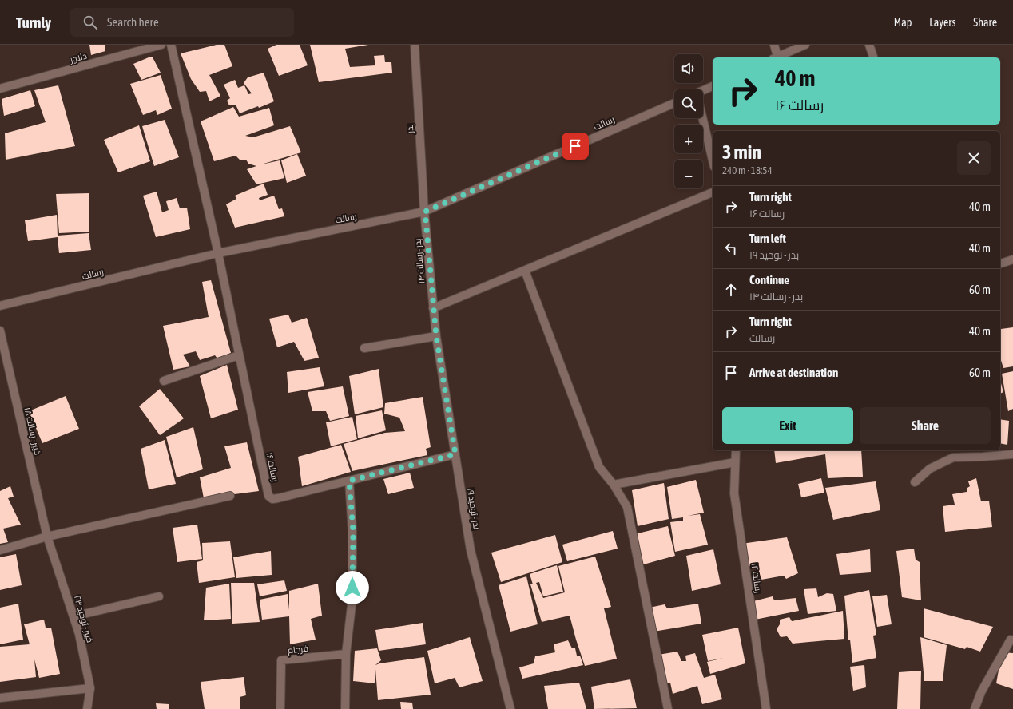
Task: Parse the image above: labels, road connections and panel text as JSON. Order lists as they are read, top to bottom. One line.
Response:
{"streets":{"street":["دلاور","رسالت","بدر","بدر - رسالت ۱۴","خیبر - رسالت ۱۸","رسالت ۱۶","بدر - توحید ۱۹","رسالت ۱۲","خیبر - توحید ۲۳","فرجام"]},"crossings":[["رسالت","بدر"],["رسالت","بدر - رسالت ۱۴"],["رسالت","رسالت ۱۶"],["بدر","بدر - رسالت ۱۴"],["بدر - رسالت ۱۴","بدر - توحید ۱۹"],["خیبر - رسالت ۱۸","خیبر - توحید ۲۳"],["رسالت ۱۶","بدر - توحید ۱۹"]],"page":{"header":"Turnly","search":"Search here","nav":["Map","Layers","Share"],"map_buttons":["+","−"],"turn":["40 m","رسالت ۱۶"],"heading":["3 min","240 m · 18:54"],"list":[{"name":"Turn right","note":"رسالت ۱۶","value":"40 m"},{"name":"Turn left","note":"بدر - توحید ۱۹","value":"40 m"},{"name":"Continue","note":"بدر - رسالت ۱۴","value":"60 m"},{"name":"Turn right","note":"رسالت","value":"40 m"},{"name":"Arrive at destination","value":"60 m"}],"buttons":["Exit","Share"]}}
